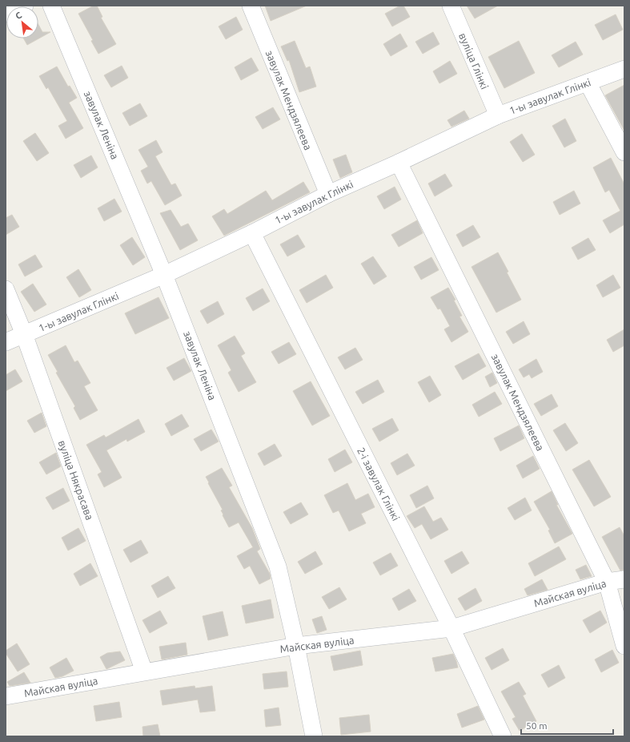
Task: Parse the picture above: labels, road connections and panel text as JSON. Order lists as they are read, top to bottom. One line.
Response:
{"streets":{"street":["вуліца Глінкі","1-ы завулак Глінкі","завулак Мендзялеева","завулак Леніна","вуліца Някрасава","2-і завулак Глінкі","Майская вуліца"]},"crossings":[["вуліца Глінкі","1-ы завулак Глінкі"],["1-ы завулак Глінкі","завулак Мендзялеева"],["1-ы завулак Глінкі","завулак Леніна"],["1-ы завулак Глінкі","вуліца Някрасава"],["1-ы завулак Глінкі","2-і завулак Глінкі"],["завулак Мендзялеева","Майская вуліца"],["завулак Леніна","Майская вуліца"],["вуліца Някрасава","Майская вуліца"],["2-і завулак Глінкі","Майская вуліца"]],"scale_bar":"50 m","north":"top left"}
